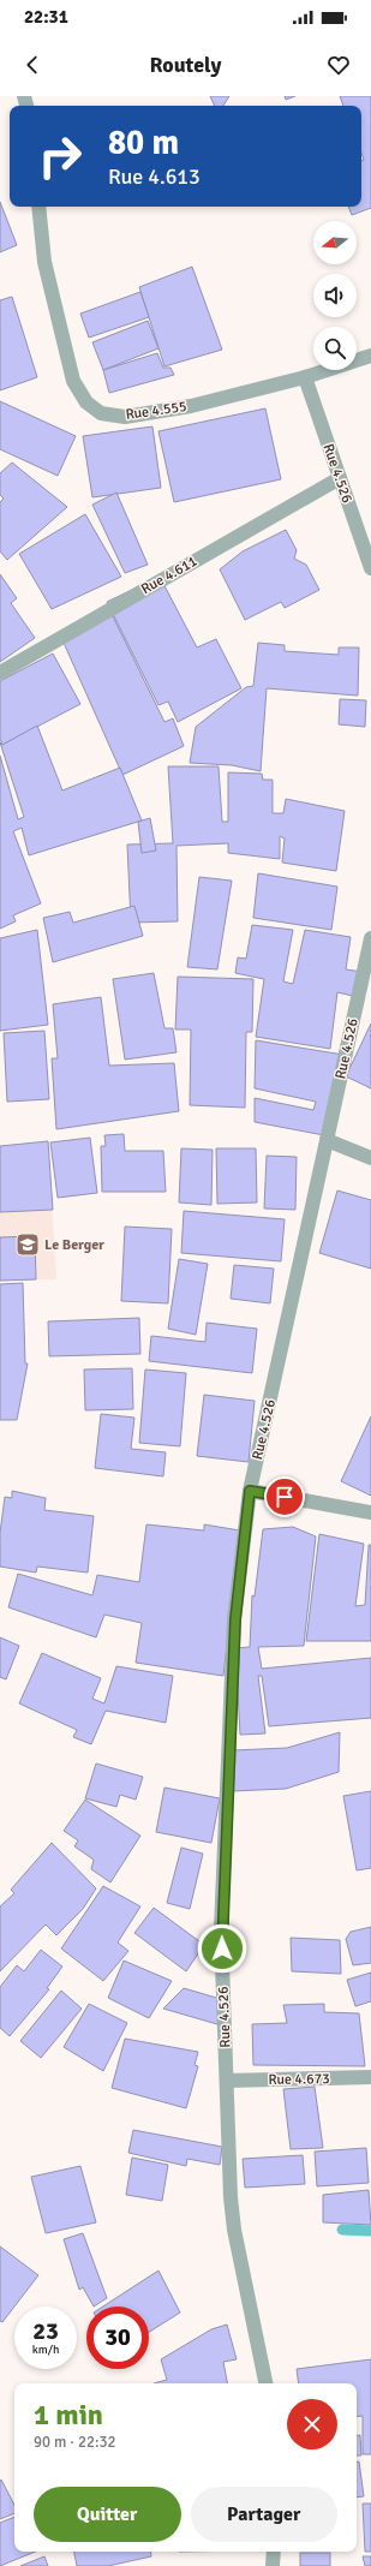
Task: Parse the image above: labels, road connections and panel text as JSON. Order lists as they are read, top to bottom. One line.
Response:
{"streets":{"street":["Rue 4.555","Rue 4.526","Rue 4.611","Rue 4.673"]},"crossings":[["Rue 4.555","Rue 4.526"],["Rue 4.526","Rue 4.611"],["Rue 4.526","Rue 4.673"]],"places":{"school or university":["Le Berger"]},"north":"left","page":{"status":"22:31","header":"Routely","turn":["80 m","Rue 4.613"],"speed":"23 km/h","limit":"30","heading":["1 min","90 m · 22:32"],"buttons":["Quitter","Partager"]}}
